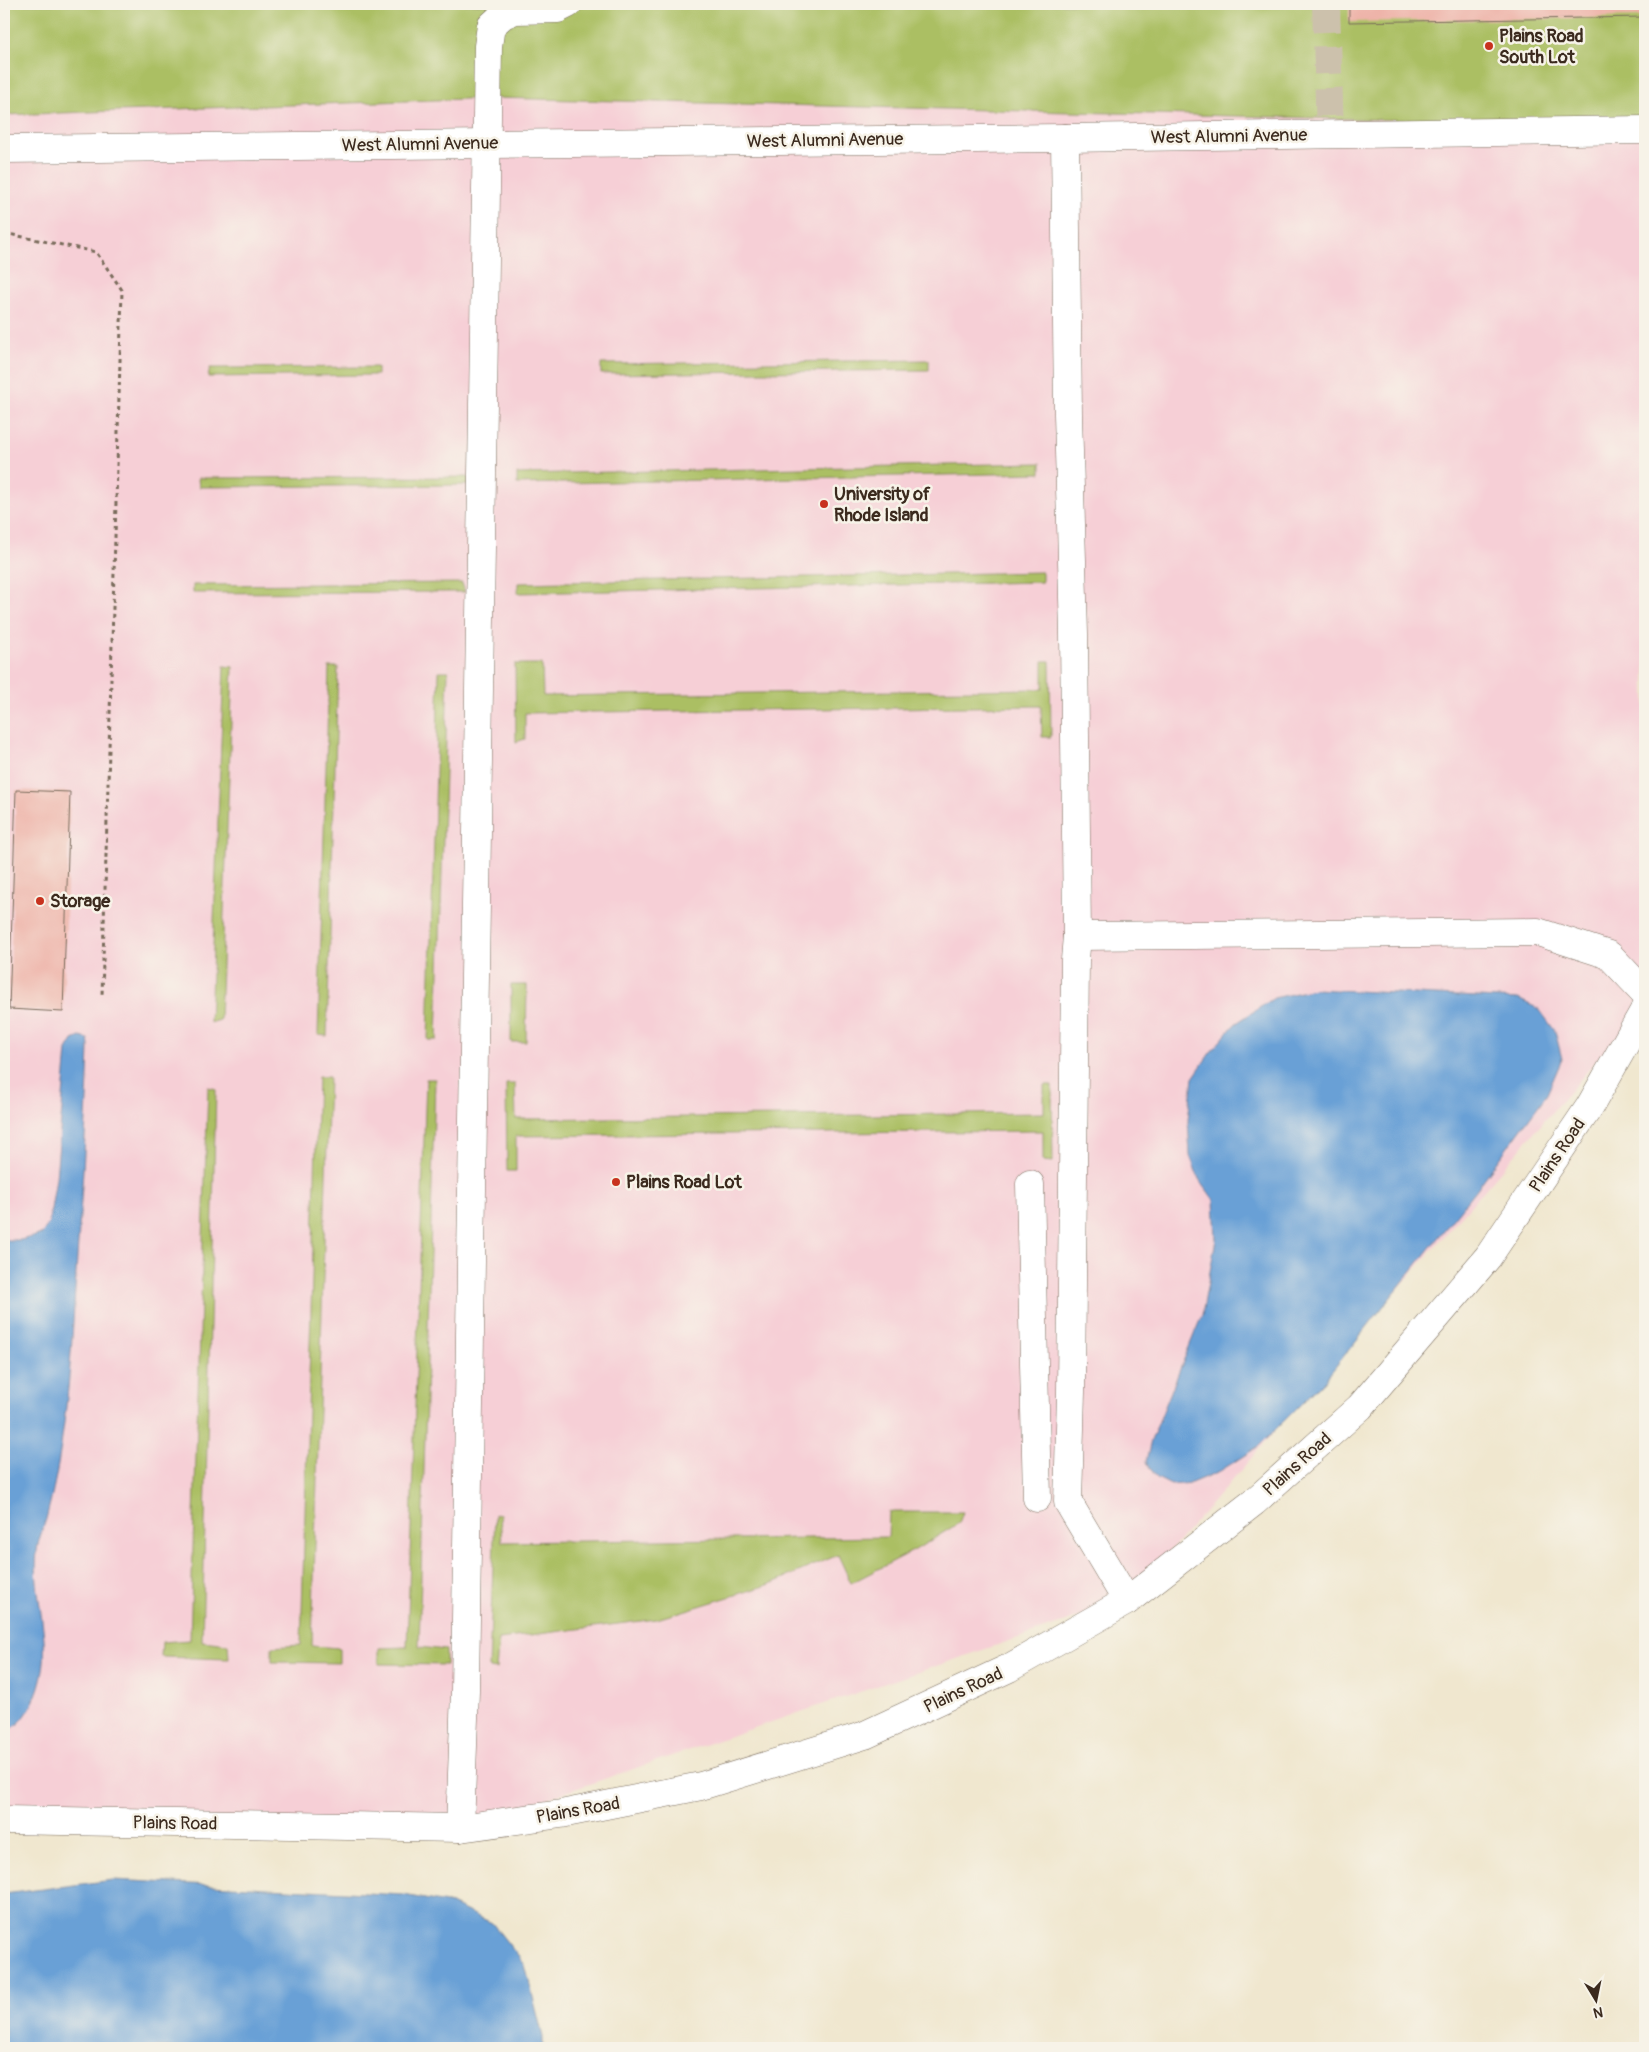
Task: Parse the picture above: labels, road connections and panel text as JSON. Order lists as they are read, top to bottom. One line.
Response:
{"streets":{"street":["West Alumni Avenue","Plains Road"]},"places":["Plains Road South Lot","University of Rhode Island","Storage","Plains Road Lot"],"north":"bottom"}
